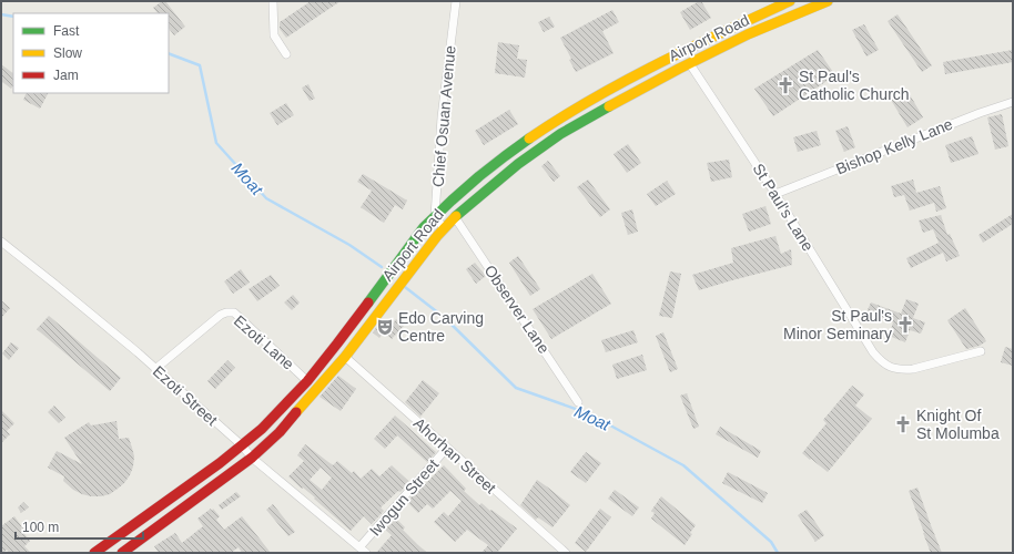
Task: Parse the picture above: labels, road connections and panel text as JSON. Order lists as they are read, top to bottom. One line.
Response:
{"streets":{"main road":["Airport Road"],"street":["Chief Osuan Avenue","Bishop Kelly Lane","St Paul's Lane","Observer Lane","Ezoti Lane","Ezoti Street","Ahorhan Street","Iwogun Street"]},"crossings":[["Airport Road","Chief Osuan Avenue"],["Airport Road","St Paul's Lane"],["Airport Road","Observer Lane"],["Airport Road","Ezoti Lane"],["Airport Road","Ezoti Street"],["Airport Road","Ahorhan Street"],["Bishop Kelly Lane","St Paul's Lane"],["Ezoti Lane","Ezoti Street"],["Ezoti Street","Iwogun Street"],["Ahorhan Street","Iwogun Street"]],"water":["Moat"],"places":{"church":["St Paul's Catholic Church","St Paul's Minor Seminary","Knight Of St Molumba"],"theatre":["Edo Carving Centre"]},"legend":["Fast","Slow","Jam"],"scale_bar":"100 m"}
